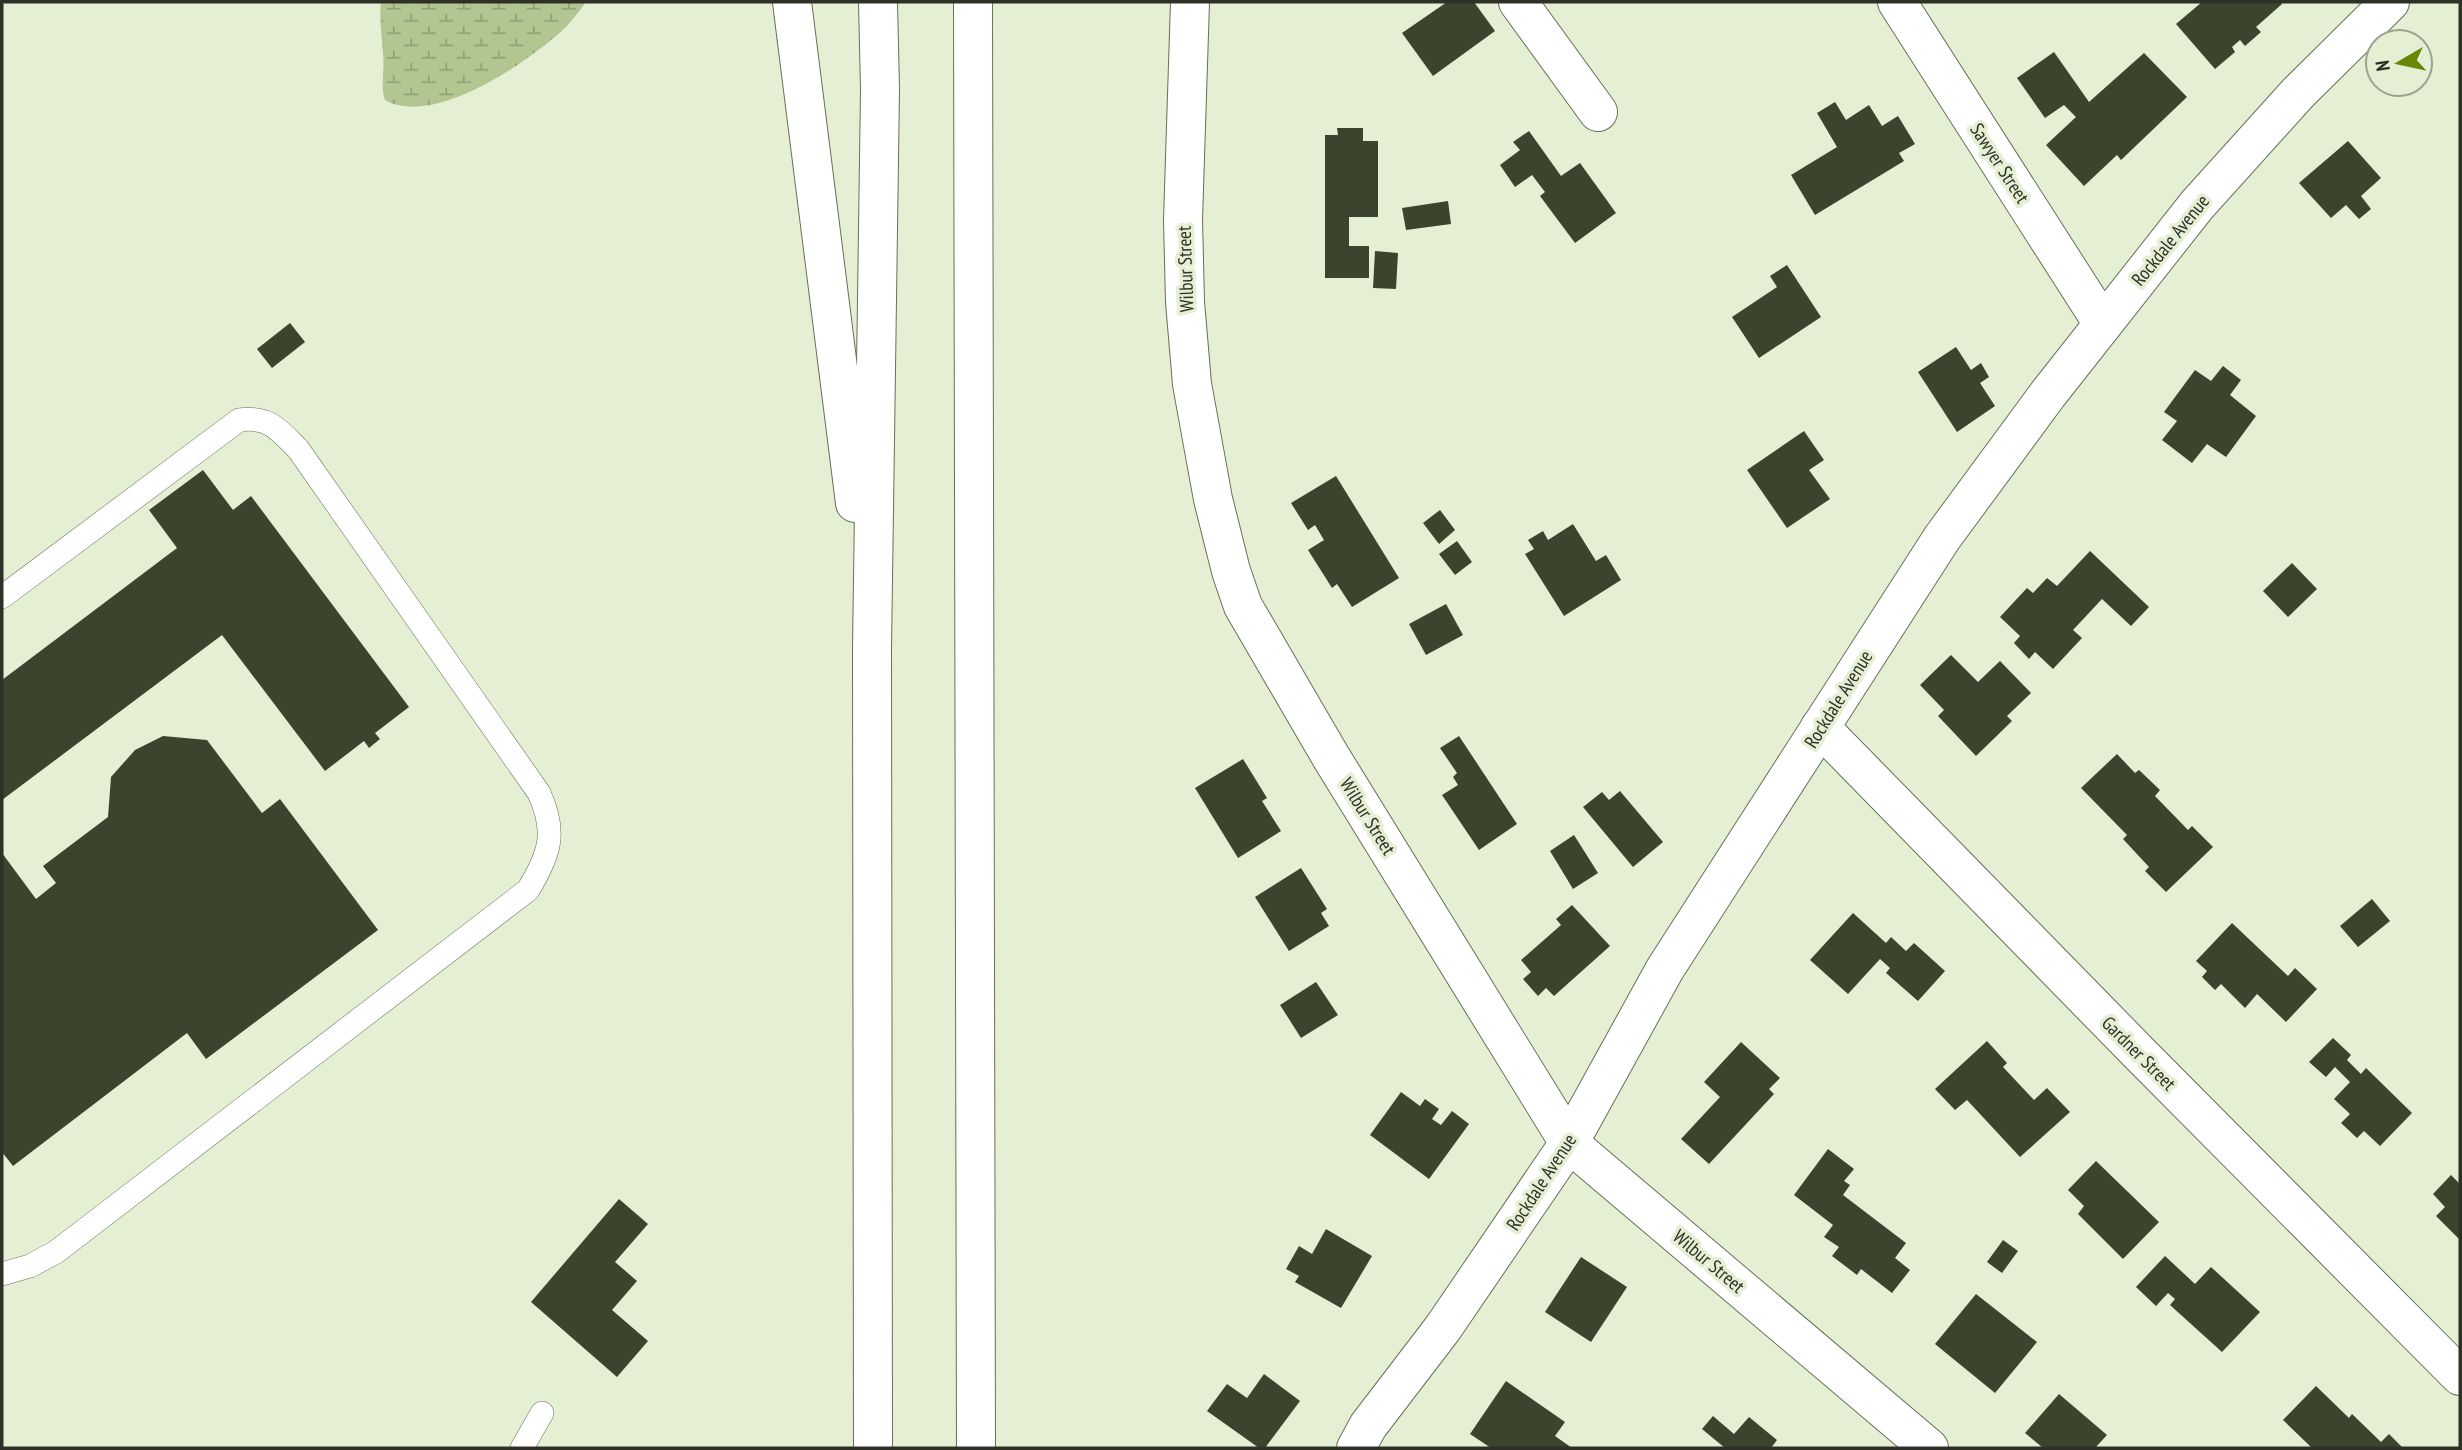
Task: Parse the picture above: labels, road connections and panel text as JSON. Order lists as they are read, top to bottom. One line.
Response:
{"streets":{"main road":["Sawyer Street","Rockdale Avenue","Wilbur Street","Gardner Street"]},"crossings":[["Sawyer Street","Rockdale Avenue"],["Rockdale Avenue","Wilbur Street"],["Rockdale Avenue","Gardner Street"]],"north":"left"}
